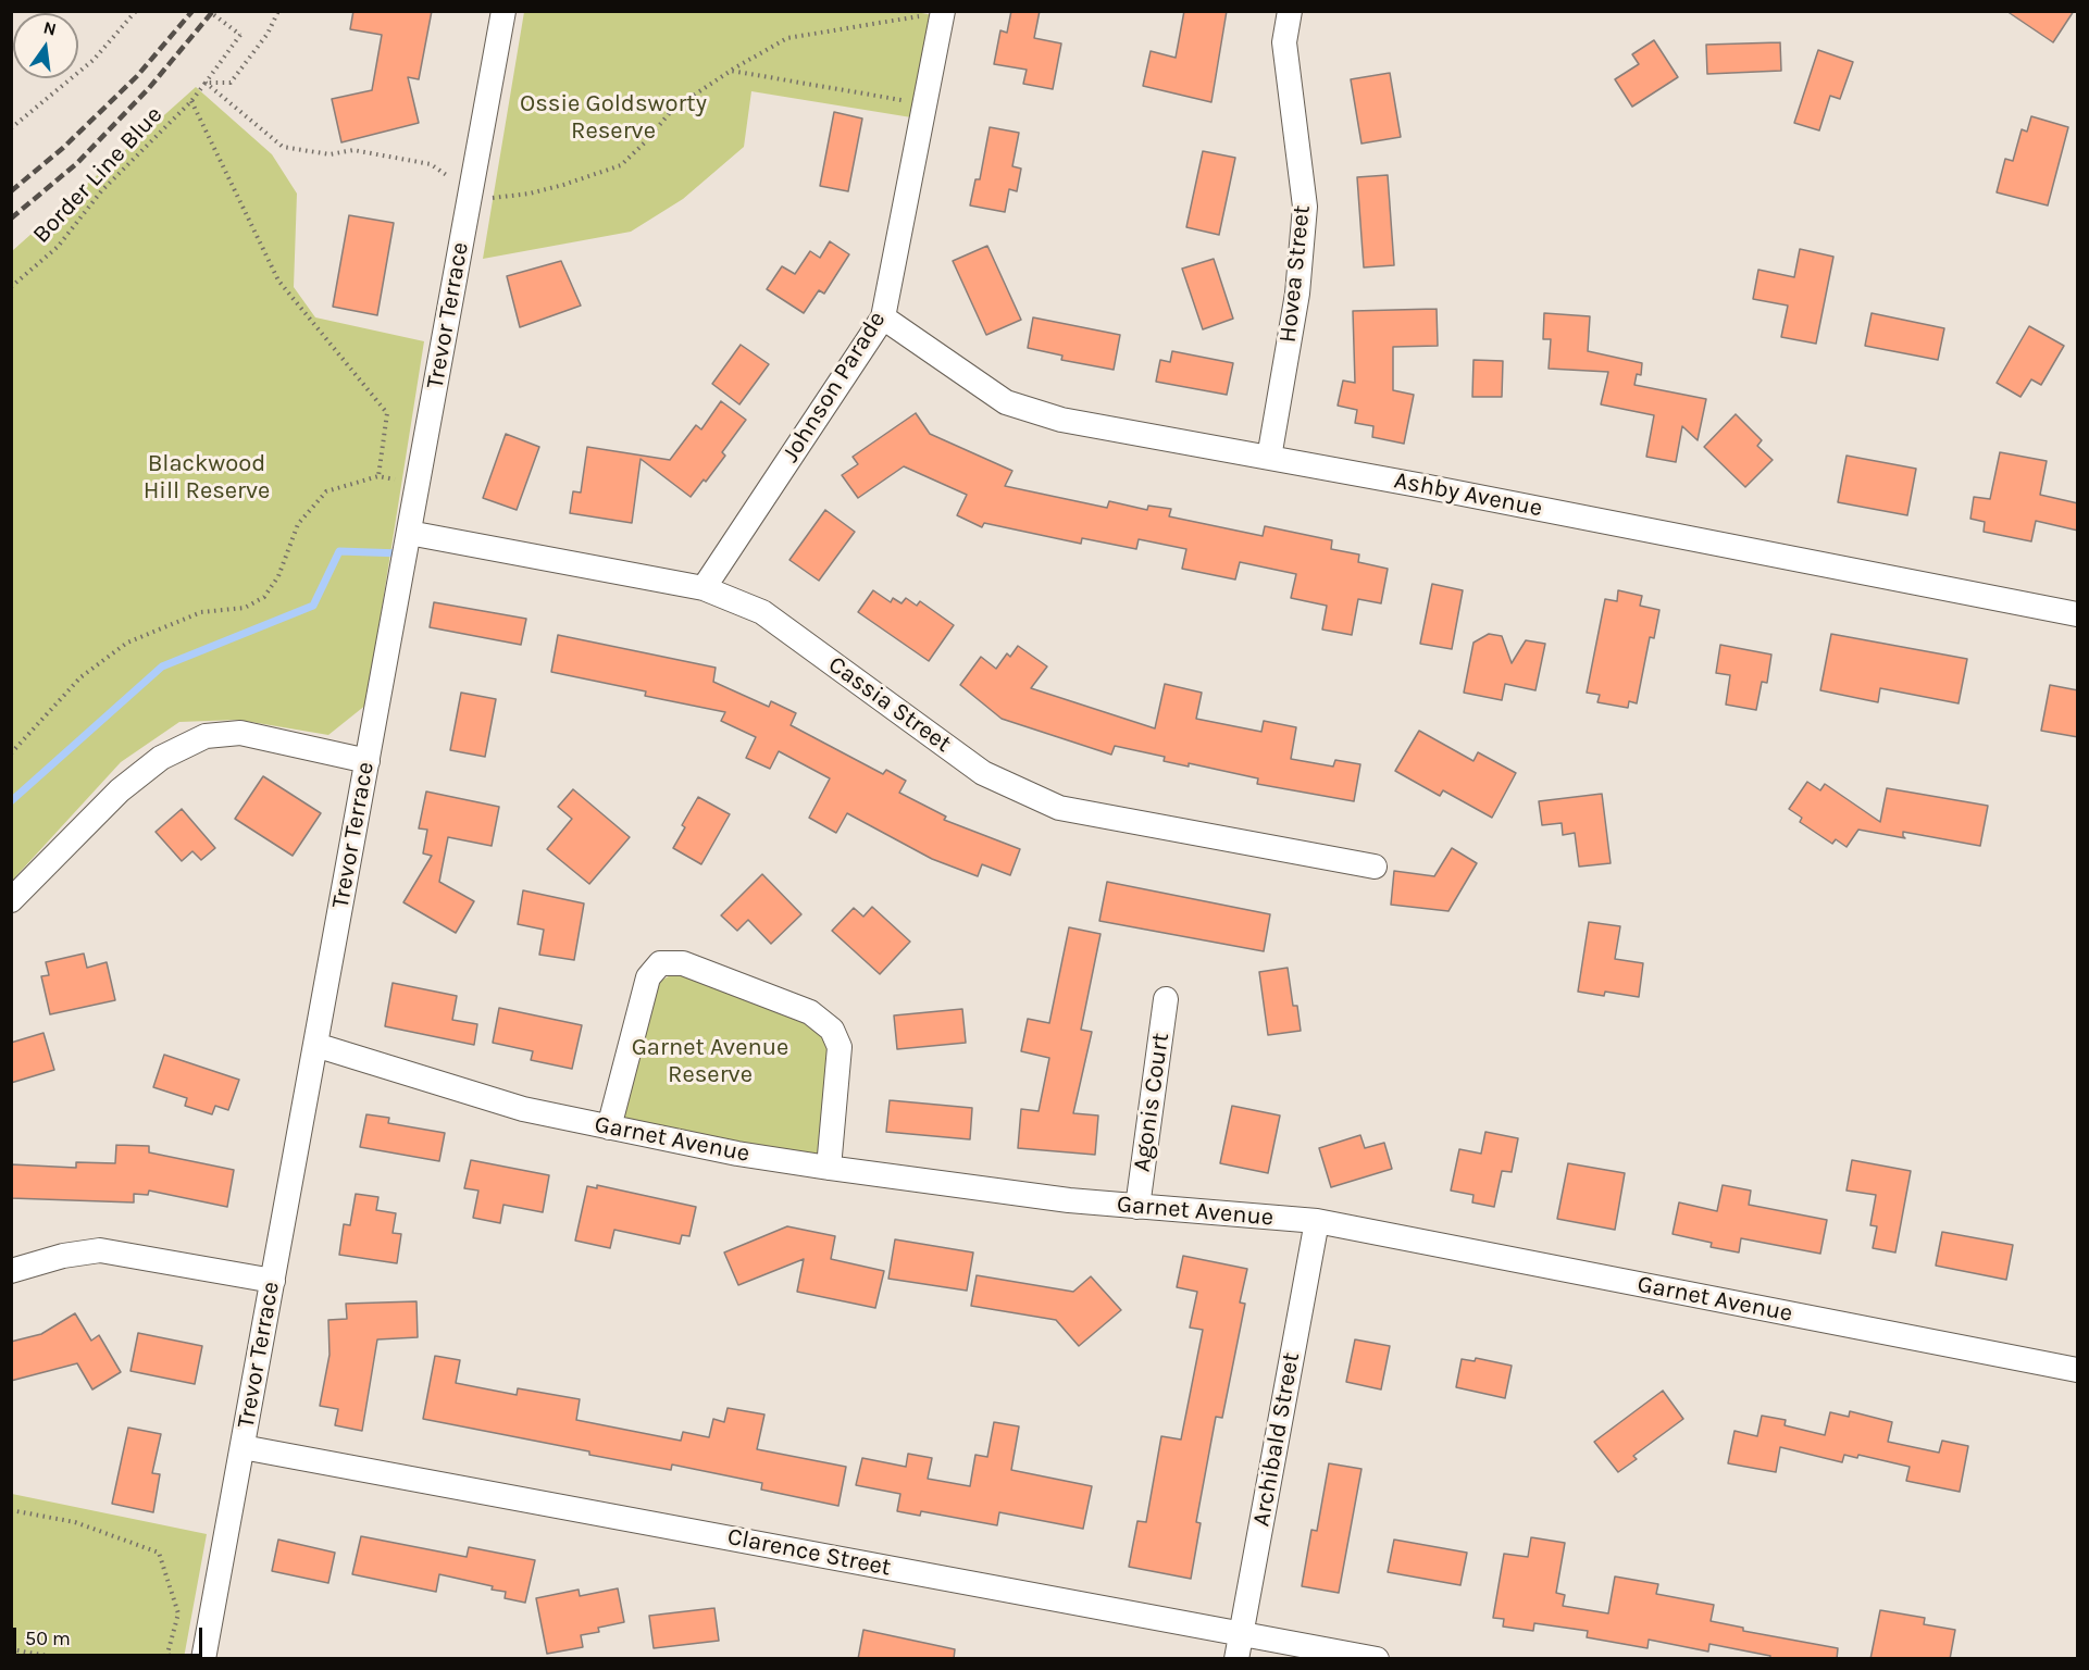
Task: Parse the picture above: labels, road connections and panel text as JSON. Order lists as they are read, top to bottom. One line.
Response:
{"streets":{"street":["Hovea Street","Trevor Terrace","Johnson Parade","Ashby Avenue","Cassia Street","Agonis Court","Garnet Avenue","Archibald Street","Clarence Street"],"path":["Border Line Blue"]},"crossings":[["Hovea Street","Ashby Avenue"],["Trevor Terrace","Cassia Street"],["Trevor Terrace","Garnet Avenue"],["Trevor Terrace","Clarence Street"],["Johnson Parade","Ashby Avenue"],["Johnson Parade","Cassia Street"],["Agonis Court","Garnet Avenue"],["Garnet Avenue","Archibald Street"],["Archibald Street","Clarence Street"]],"parks":["Ossie Goldsworty Reserve","Blackwood Hill Reserve","Garnet Avenue Reserve"],"scale_bar":"50 m","north":"top"}
